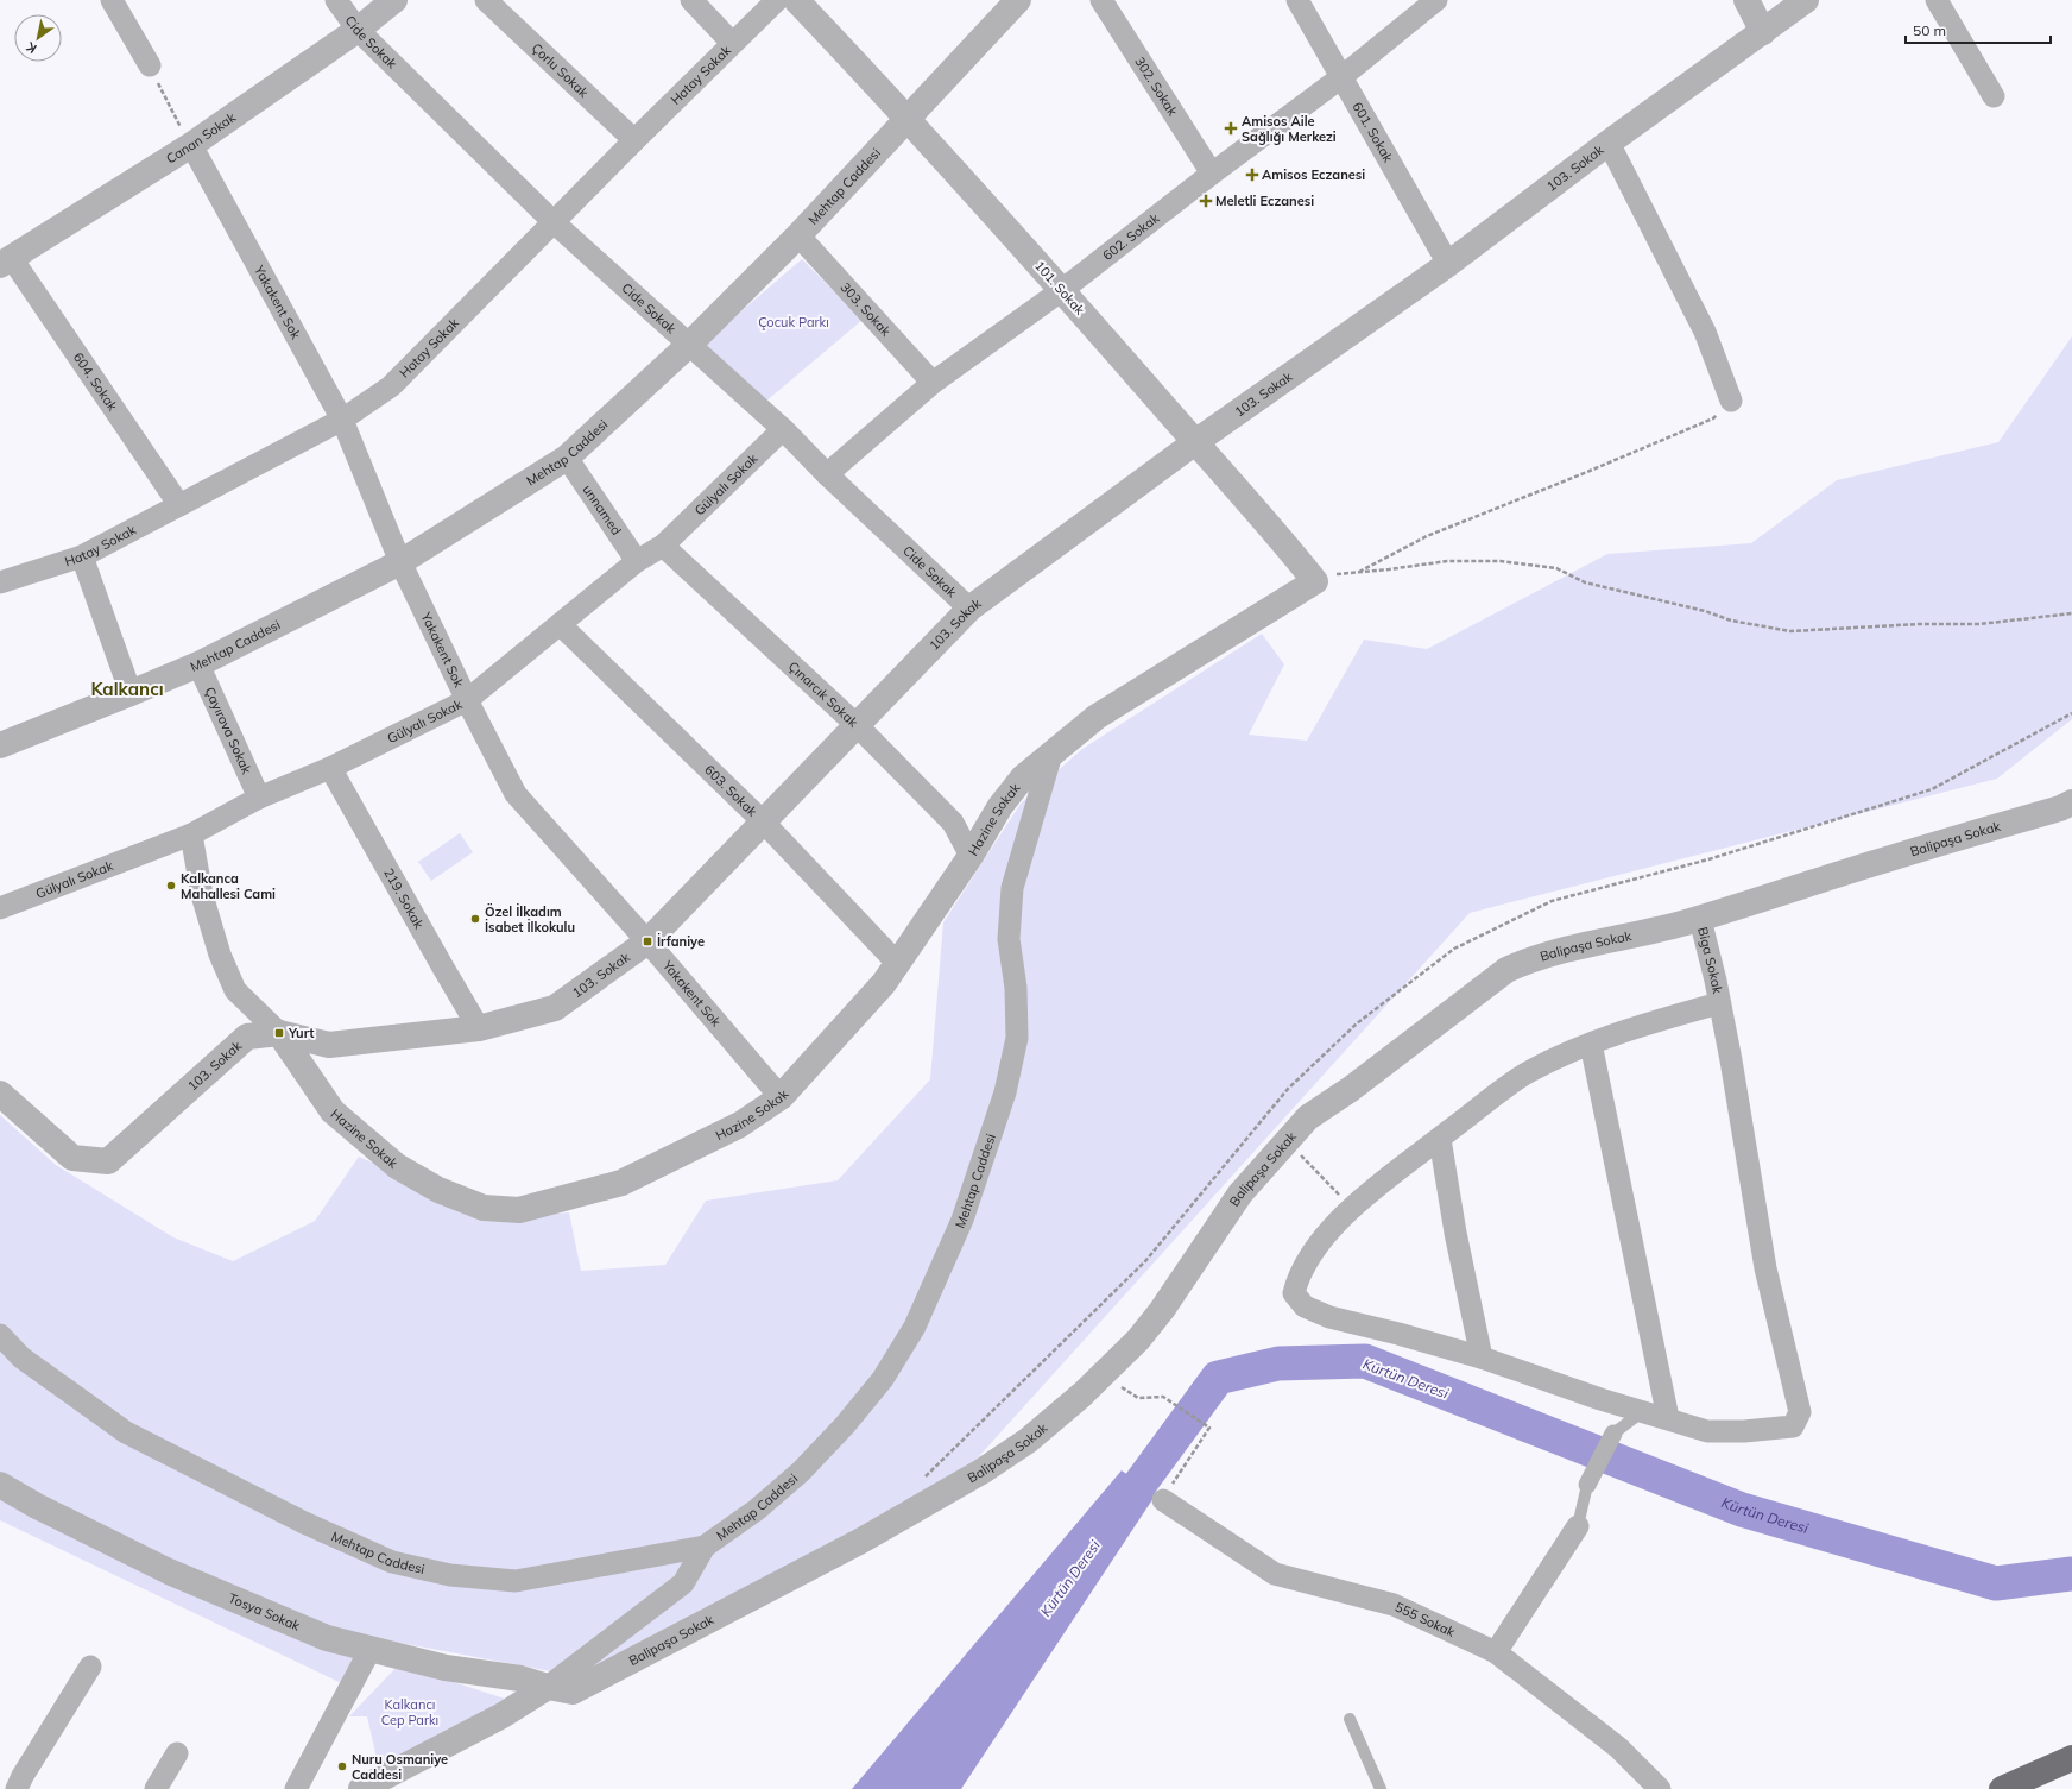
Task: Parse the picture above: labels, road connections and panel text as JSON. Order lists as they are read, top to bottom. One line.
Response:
{"streets":{"street":["Cide Sokak","Çorlu Sokak","Hatay Sokak","302. Sokak","601. Sokak","Canan Sokak","103. Sokak","Mehtap Caddesi","602. Sokak","101. Sokak","Yakakent Sok","303. Sokak","604. Sokak","Gülyalı Sokak","unnamed","Çınarcık Sokak","Çayırova Sokak","603. Sokak","Hazine Sokak","Balipaşa Sokak","219. Sokak","Biga Sokak","Tosya Sokak","555 Sokak"]},"crossings":[["Cide Sokak","Hatay Sokak"],["Cide Sokak","Canan Sokak"],["Cide Sokak","103. Sokak"],["Cide Sokak","Mehtap Caddesi"],["Cide Sokak","602. Sokak"],["Cide Sokak","Gülyalı Sokak"],["Çorlu Sokak","Hatay Sokak"],["Hatay Sokak","Yakakent Sok"],["Hatay Sokak","604. Sokak"],["302. Sokak","602. Sokak"],["601. Sokak","103. Sokak"],["601. Sokak","602. Sokak"],["Canan Sokak","Yakakent Sok"],["Canan Sokak","604. Sokak"],["103. Sokak","101. Sokak"],["103. Sokak","Yakakent Sok"],["103. Sokak","Çınarcık Sokak"],["103. Sokak","603. Sokak"],["103. Sokak","Hazine Sokak"],["103. Sokak","219. Sokak"],["Mehtap Caddesi","101. Sokak"],["Mehtap Caddesi","Yakakent Sok"],["Mehtap Caddesi","303. Sokak"],["Mehtap Caddesi","unnamed"],["Mehtap Caddesi","Çayırova Sokak"],["Mehtap Caddesi","Hazine Sokak"],["602. Sokak","101. Sokak"],["602. Sokak","303. Sokak"],["101. Sokak","Hazine Sokak"],["Yakakent Sok","Gülyalı Sokak"],["Yakakent Sok","Hazine Sokak"],["Gülyalı Sokak","unnamed"],["Gülyalı Sokak","Çınarcık Sokak"],["Gülyalı Sokak","Çayırova Sokak"],["Gülyalı Sokak","603. Sokak"],["Gülyalı Sokak","Hazine Sokak"],["Gülyalı Sokak","219. Sokak"],["Çınarcık Sokak","Hazine Sokak"],["603. Sokak","Hazine Sokak"],["Balipaşa Sokak","Biga Sokak"],["Balipaşa Sokak","Tosya Sokak"]],"districts":["Kalkancı"],"water":["Kürtün Deresi"],"parks":["Çocuk Parkı","Kalkancı Cep Parkı"],"places":{"health":["Amisos Aile Sağlığı Merkezi","Amisos Eczanesi","Meletli Eczanesi"],"other":["Kalkanca Mahallesi Cami","Özel İlkadım İsabet İlkokulu","Nuru Osmaniye Caddesi"],"transit":["İrfaniye","Yurt"]},"scale_bar":"50 m","north":"bottom left"}
